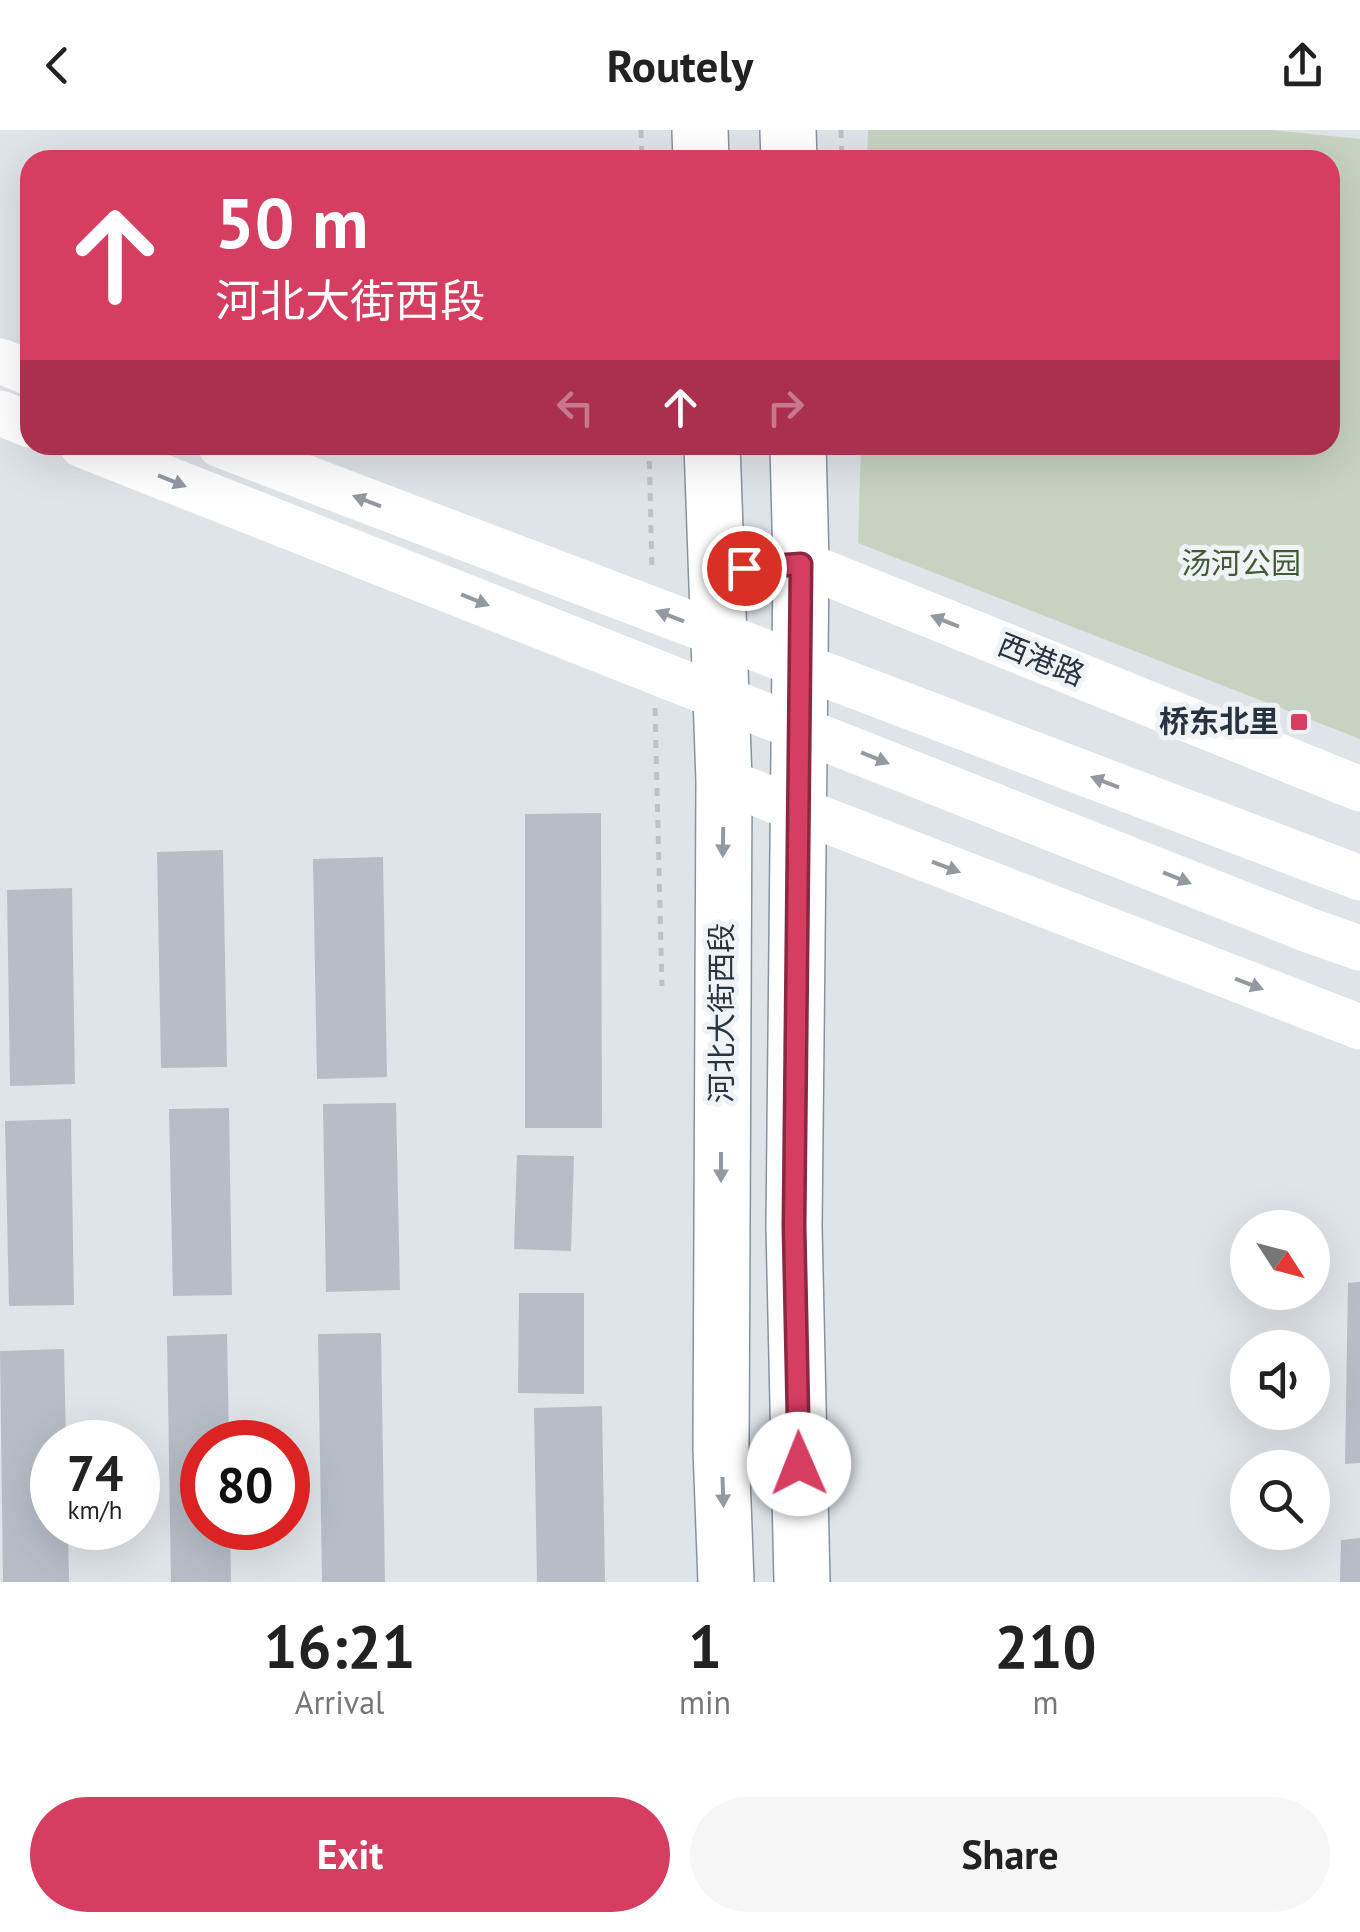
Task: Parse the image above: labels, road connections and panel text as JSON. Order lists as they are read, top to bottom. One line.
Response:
{"streets":{"highway":["河北大街西段"],"main road":["西港路"]},"crossings":[["西港路","河北大街西段"]],"parks":["汤河公园"],"places":{"transit":["桥东北里"]},"north":"bottom right","page":{"header":"Routely","turn":["50 m","河北大街西段"],"speed":"74 km/h","limit":"80","eta":["16:21","Arrival","1","min","210","m"],"buttons":["Exit","Share"]}}
